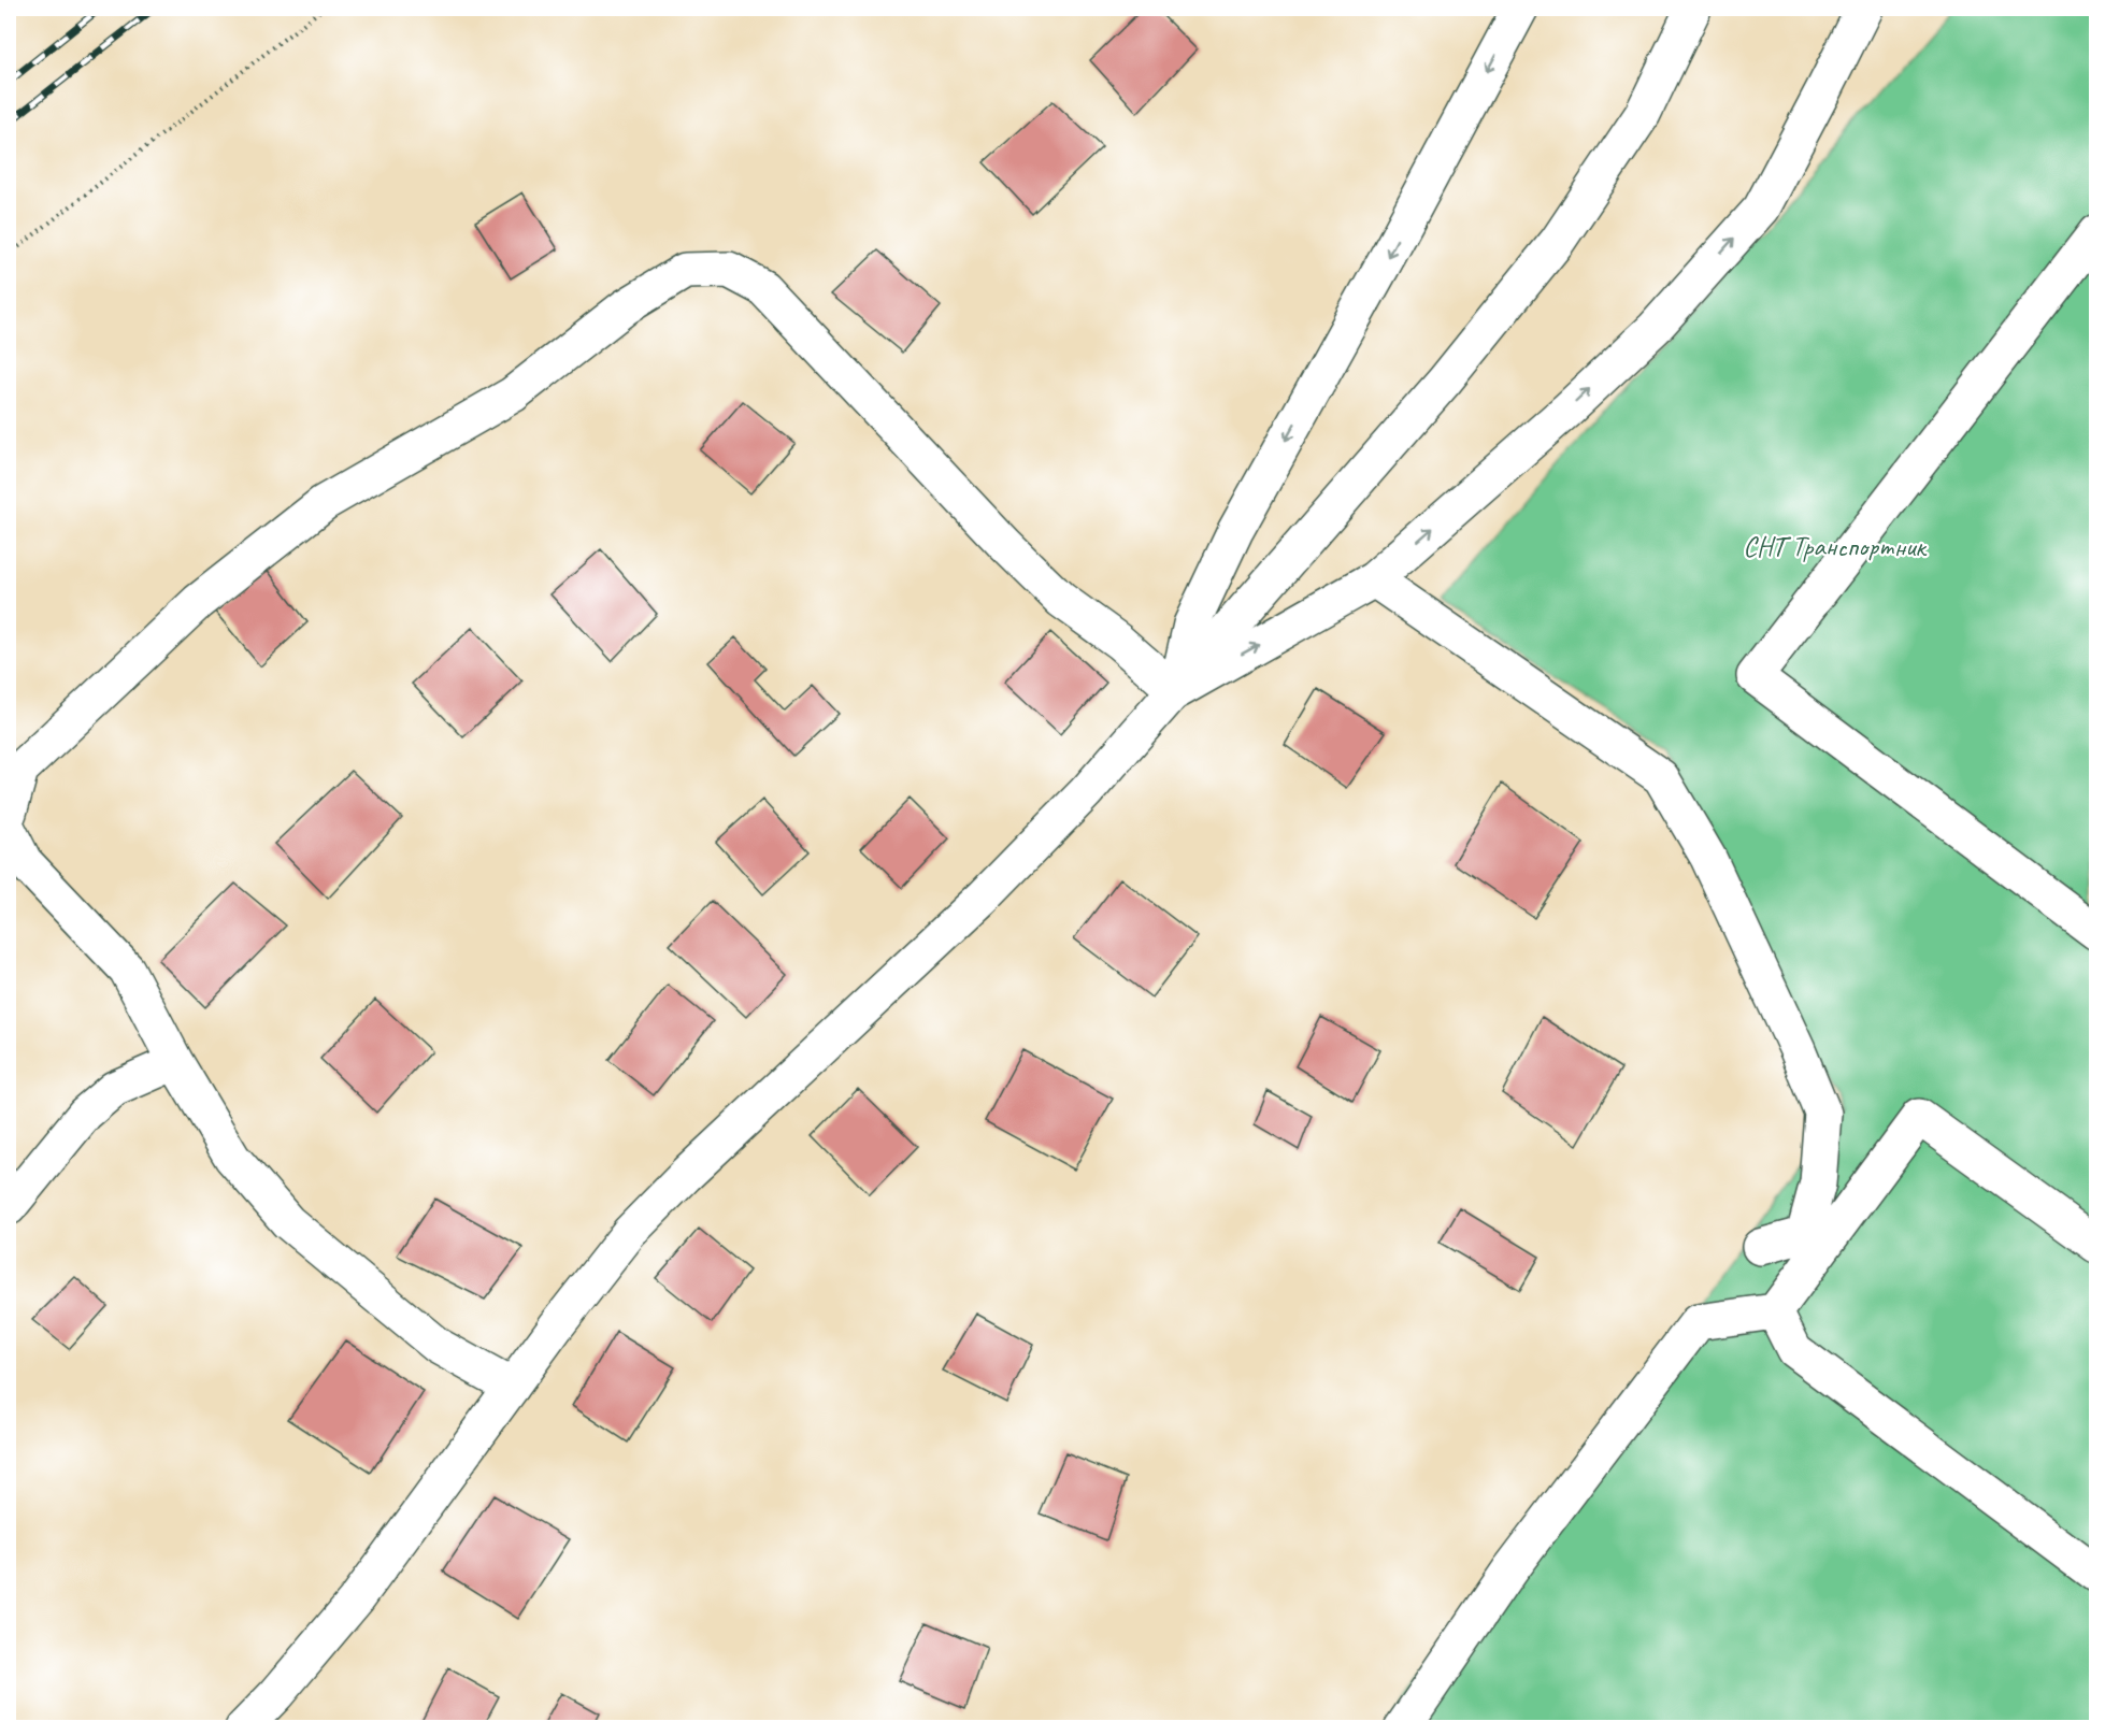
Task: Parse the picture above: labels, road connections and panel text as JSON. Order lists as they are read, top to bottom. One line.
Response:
{"parks":["СНТ Транспортник"]}
